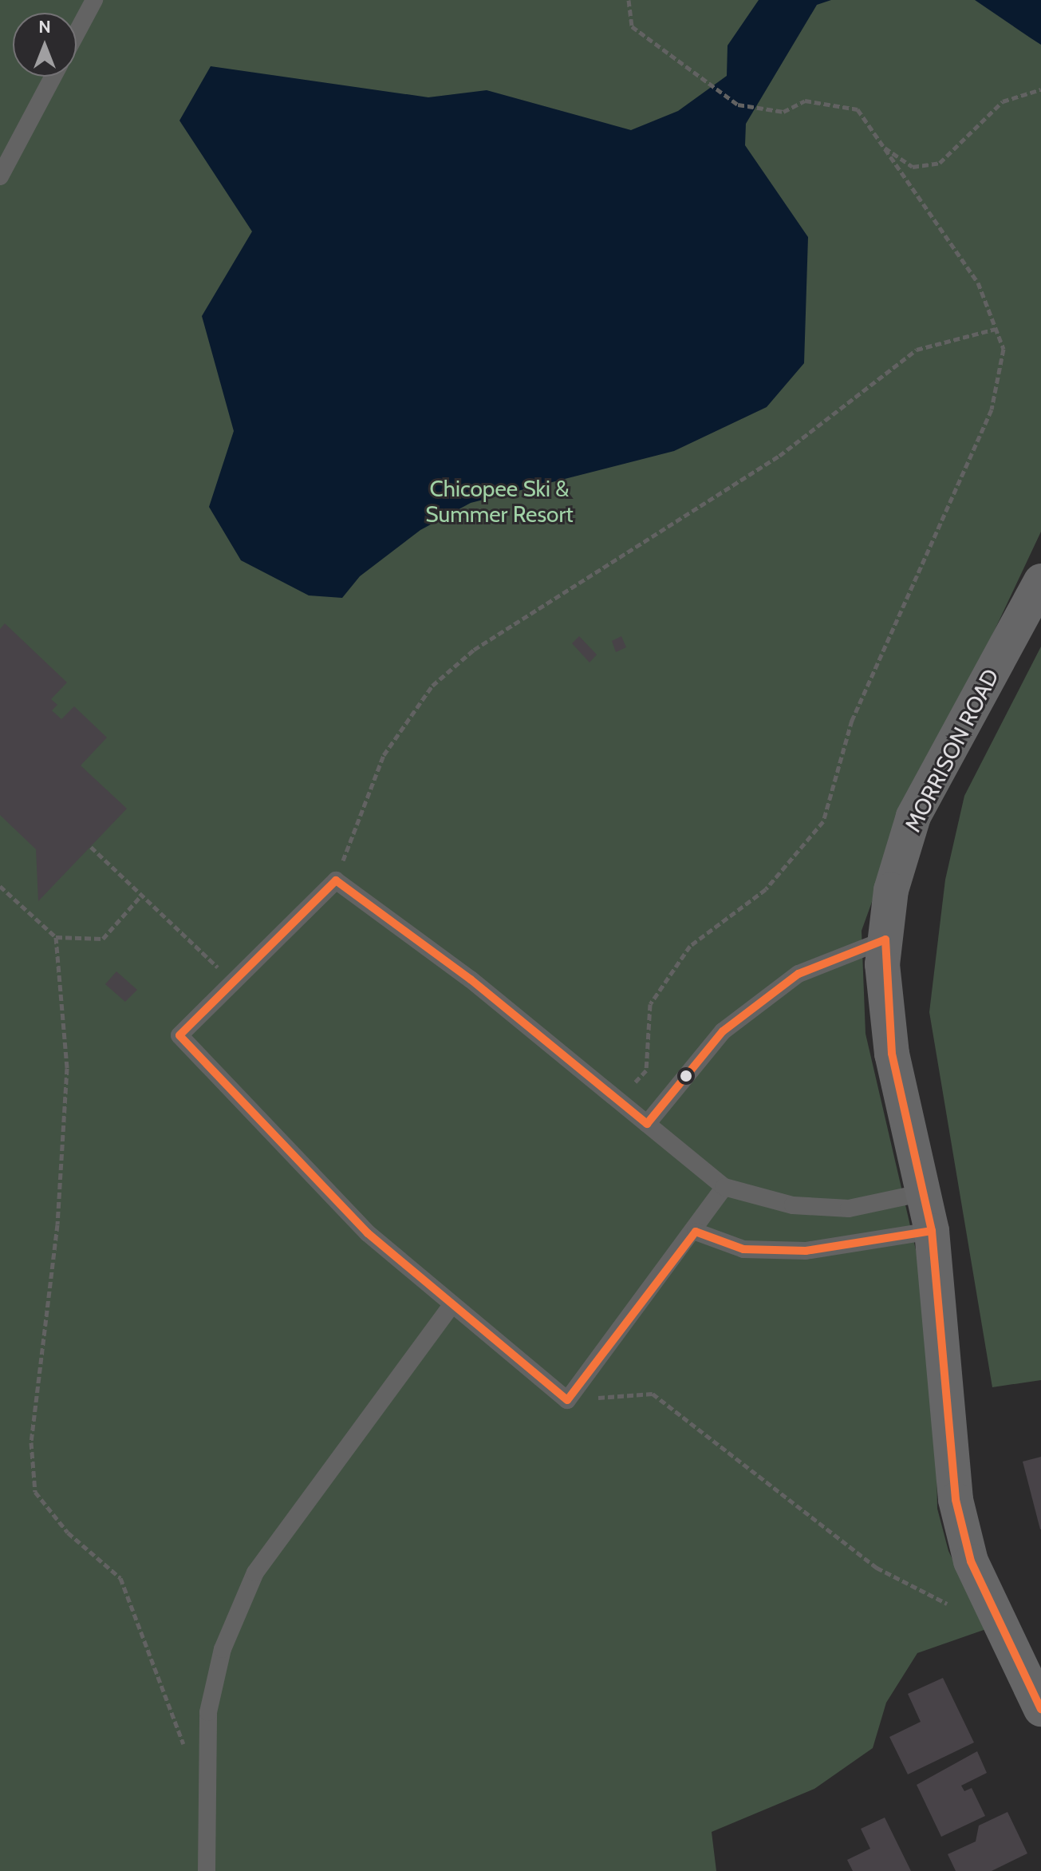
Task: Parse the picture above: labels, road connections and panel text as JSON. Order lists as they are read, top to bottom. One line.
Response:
{"streets":{"street":["MORRISON ROAD"]},"parks":["Chicopee Ski & Summer Resort"],"north":"top"}
